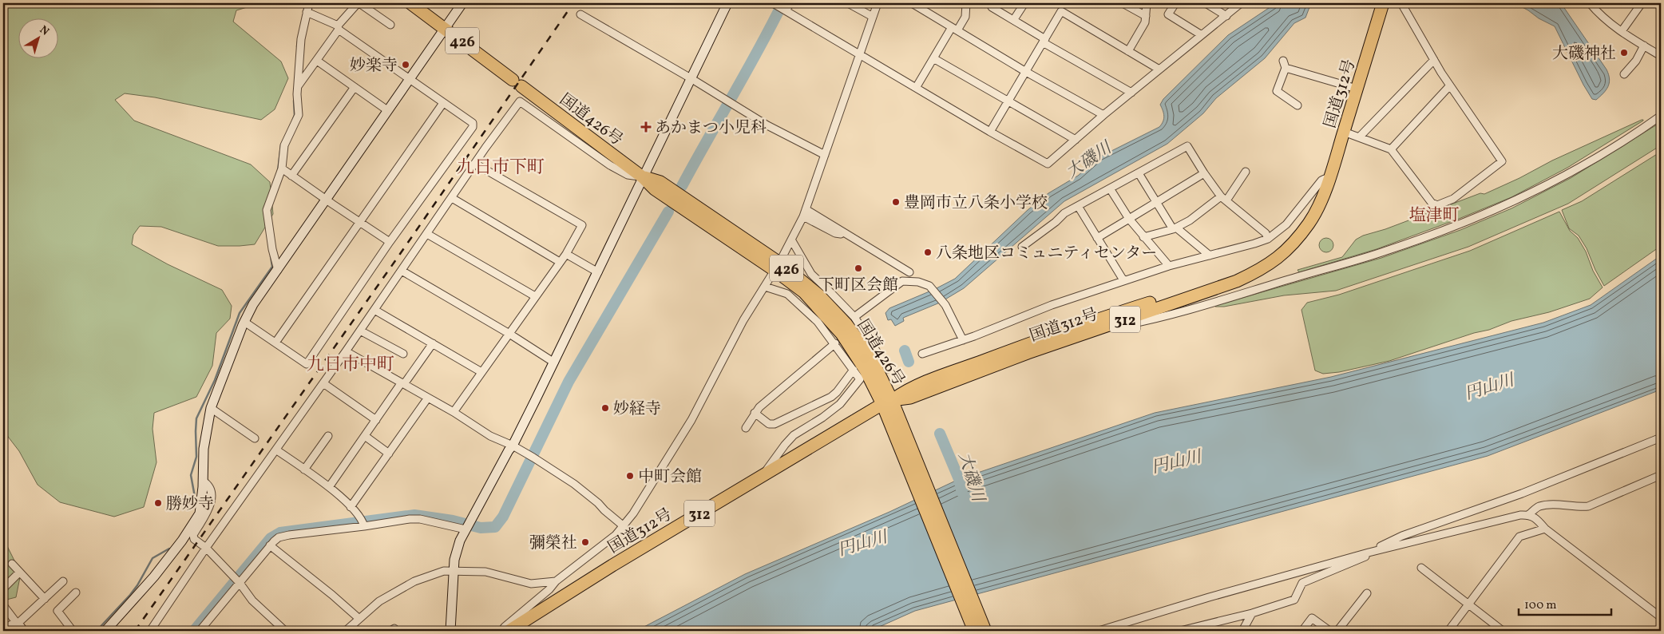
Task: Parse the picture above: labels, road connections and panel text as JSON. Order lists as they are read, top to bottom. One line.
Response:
{"streets":{"highway":["426","国道312号","国道426号","312"]},"crossings":[["国道312号","国道426号"]],"districts":["九日市下町","塩津町","九日市中町"],"water":["大磯川","円山川"],"places":{"other":["大磯神社","妙楽寺","豊岡市立八条小学校","八条地区コミュニティセンター","下町区会館","妙経寺","中町会館","勝妙寺","彌榮社"],"health":["あかまつ小児科"]},"scale_bar":"100 m","north":"top right"}
